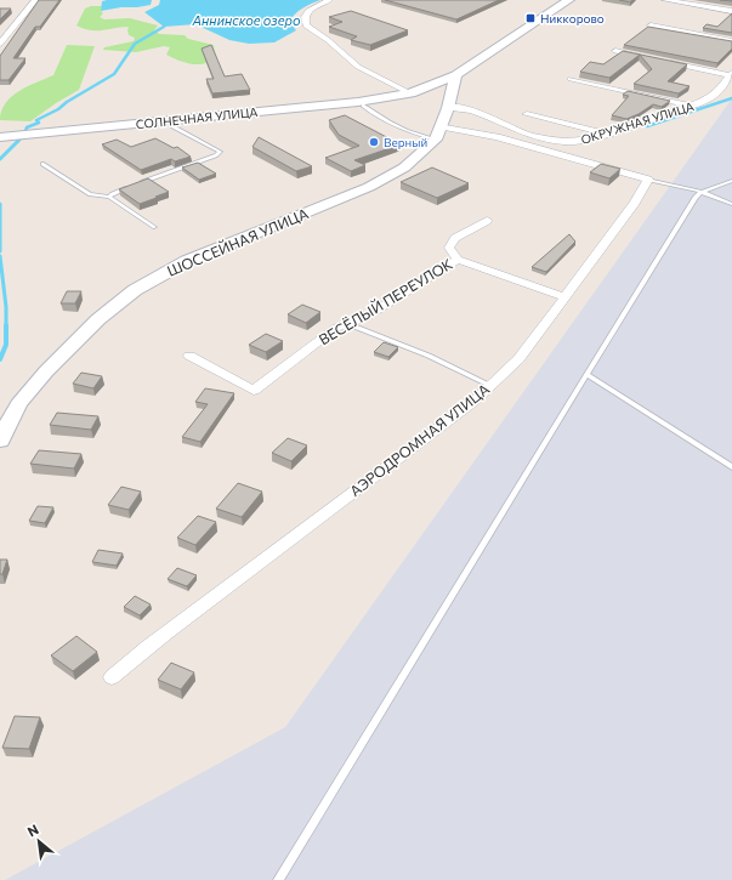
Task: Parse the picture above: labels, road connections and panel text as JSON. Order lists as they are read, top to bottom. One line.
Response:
{"streets":{"main road":["СОЛНЕЧНАЯ УЛИЦА","ШОССЕЙНАЯ УЛИЦА"],"street":["ОКРУЖНАЯ УЛИЦА","ВЕСЁЛЫЙ ПЕРЕУЛОК","АЭРОДРОМНАЯ УЛИЦА"]},"water":["Аннинское озеро"],"places":{"transit":["Никкорово"],"other":["Верный"]},"north":"top left"}
